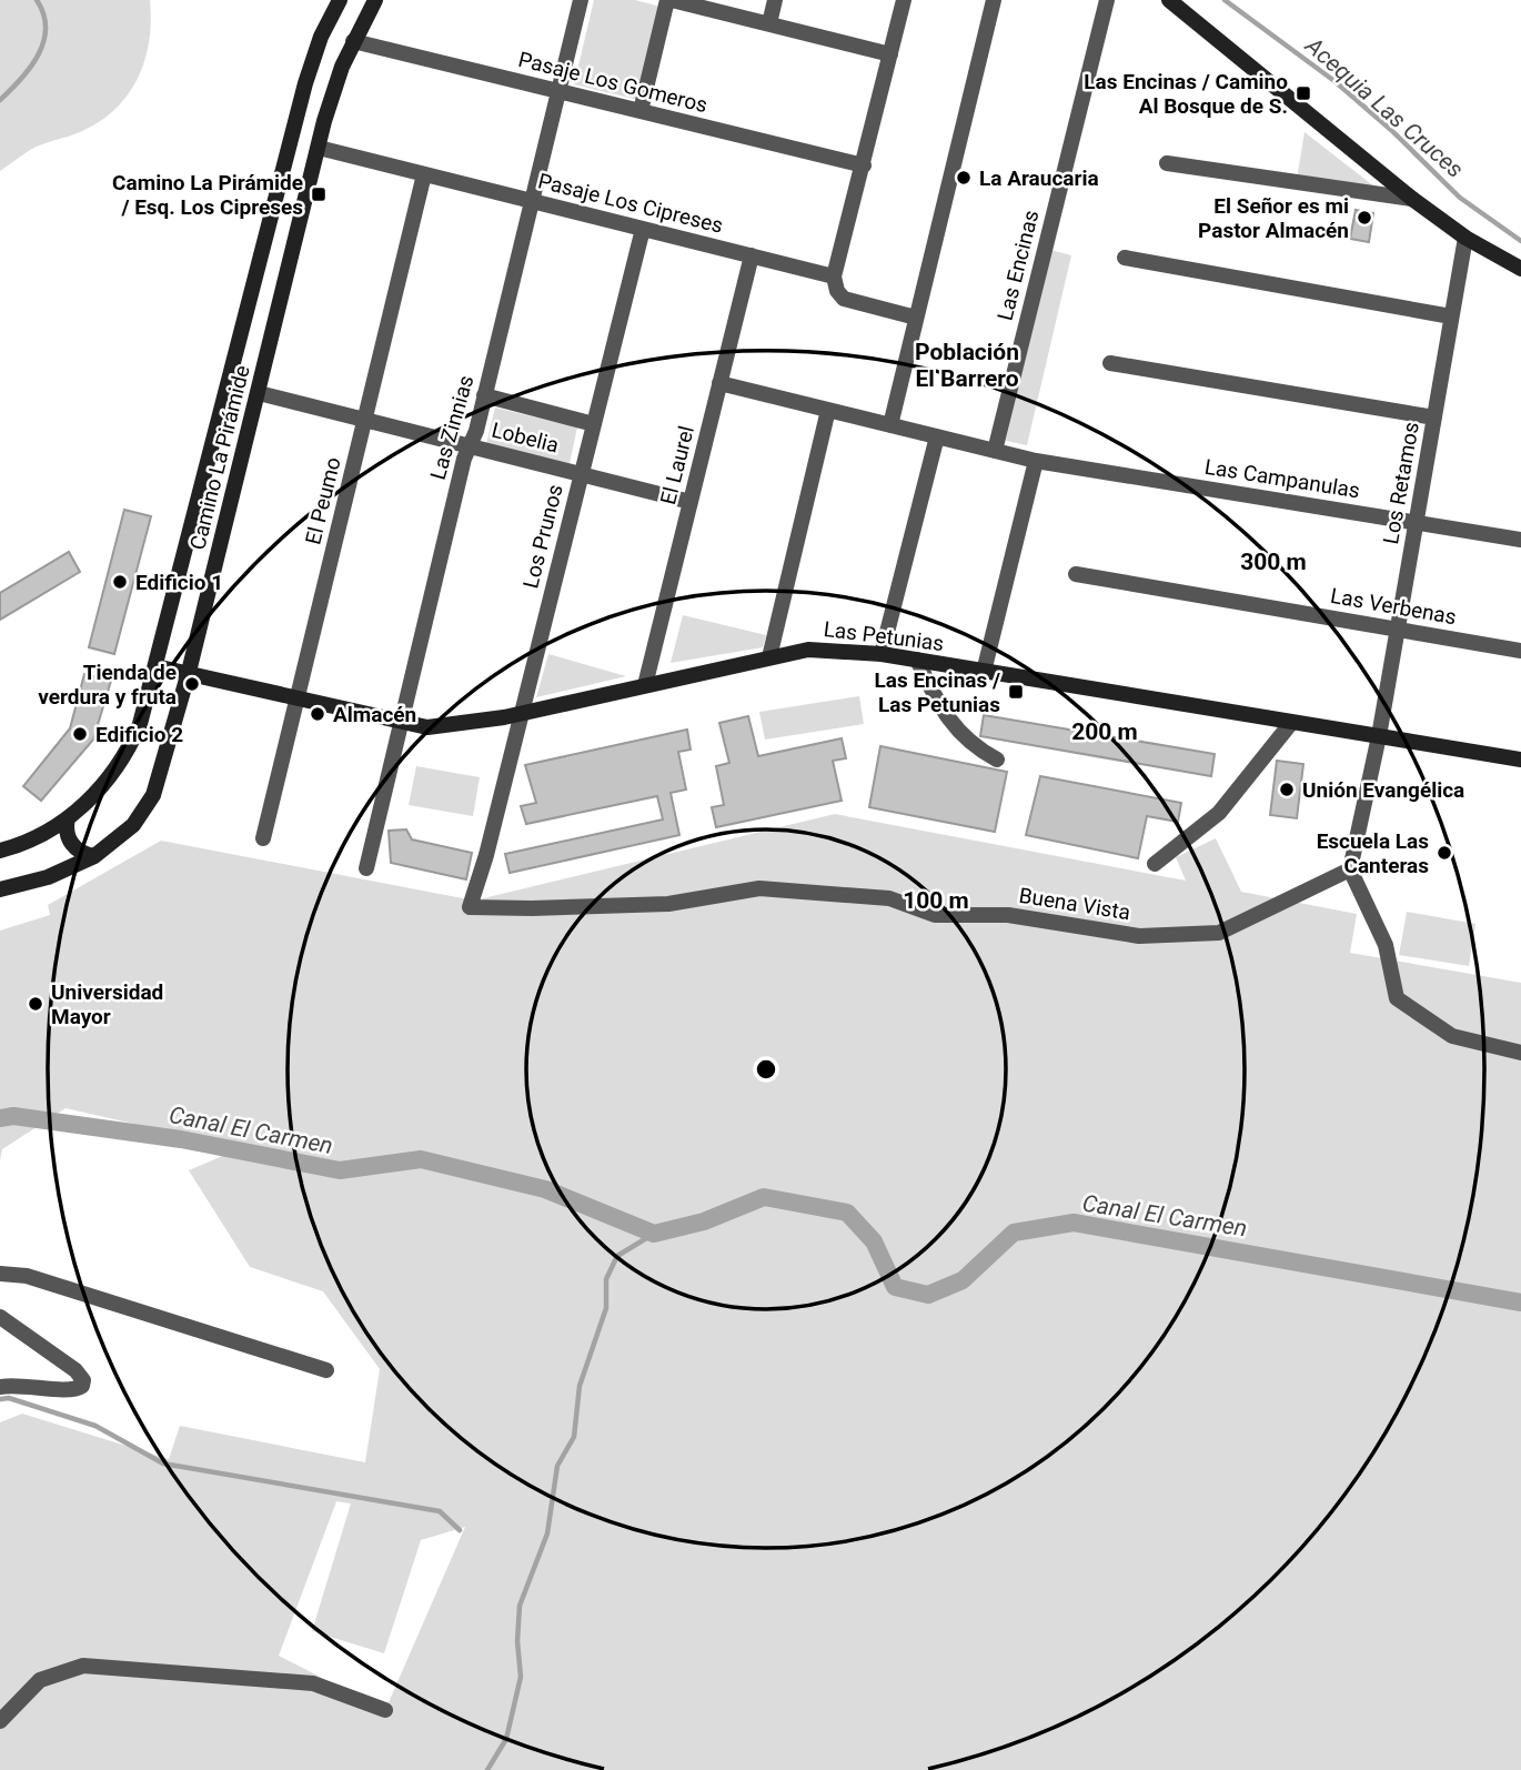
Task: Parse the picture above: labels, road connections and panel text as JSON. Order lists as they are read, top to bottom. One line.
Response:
{"streets":{"street":["Pasaje Los Gomeros","Pasaje Los Cipreses","Las Encinas","Las Zinnias","Lobelia","Camino La Pirámide","El Laurel","Las Campanulas","Los Retamos","El Peumo","Los Prunos","Las Verbenas","Las Petunias","Buena Vista"]},"crossings":[["Pasaje Los Gomeros","Las Zinnias"],["Pasaje Los Gomeros","Camino La Pirámide"],["Pasaje Los Cipreses","Las Zinnias"],["Pasaje Los Cipreses","Camino La Pirámide"],["Pasaje Los Cipreses","El Laurel"],["Pasaje Los Cipreses","El Peumo"],["Pasaje Los Cipreses","Los Prunos"],["Las Encinas","Las Campanulas"],["Las Zinnias","Lobelia"],["Las Zinnias","Las Petunias"],["Lobelia","Camino La Pirámide"],["Lobelia","El Laurel"],["Lobelia","El Peumo"],["Lobelia","Los Prunos"],["Camino La Pirámide","Las Petunias"],["El Laurel","Las Campanulas"],["El Laurel","Las Petunias"],["Las Campanulas","Los Retamos"],["Los Retamos","Las Verbenas"],["Los Retamos","Las Petunias"],["El Peumo","Las Petunias"],["Los Prunos","Las Petunias"],["Los Prunos","Buena Vista"]],"districts":["Población El Barrero"],"water":["Acequia Las Cruces","Canal El Carmen"],"places":{"transit":["Las Encinas / Camino Al Bosque de S.","Camino La Pirámide / Esq. Los Cipreses","Las Encinas / Las Petunias"],"other":["La Araucaria","El Señor es mi Pastor Almacén","Edificio 1","Tienda de verdura y fruta","Almacén","Edificio 2","Unión Evangélica","Escuela Las Canteras","Universidad Mayor"]},"rings":["300 m","200 m","100 m"]}
